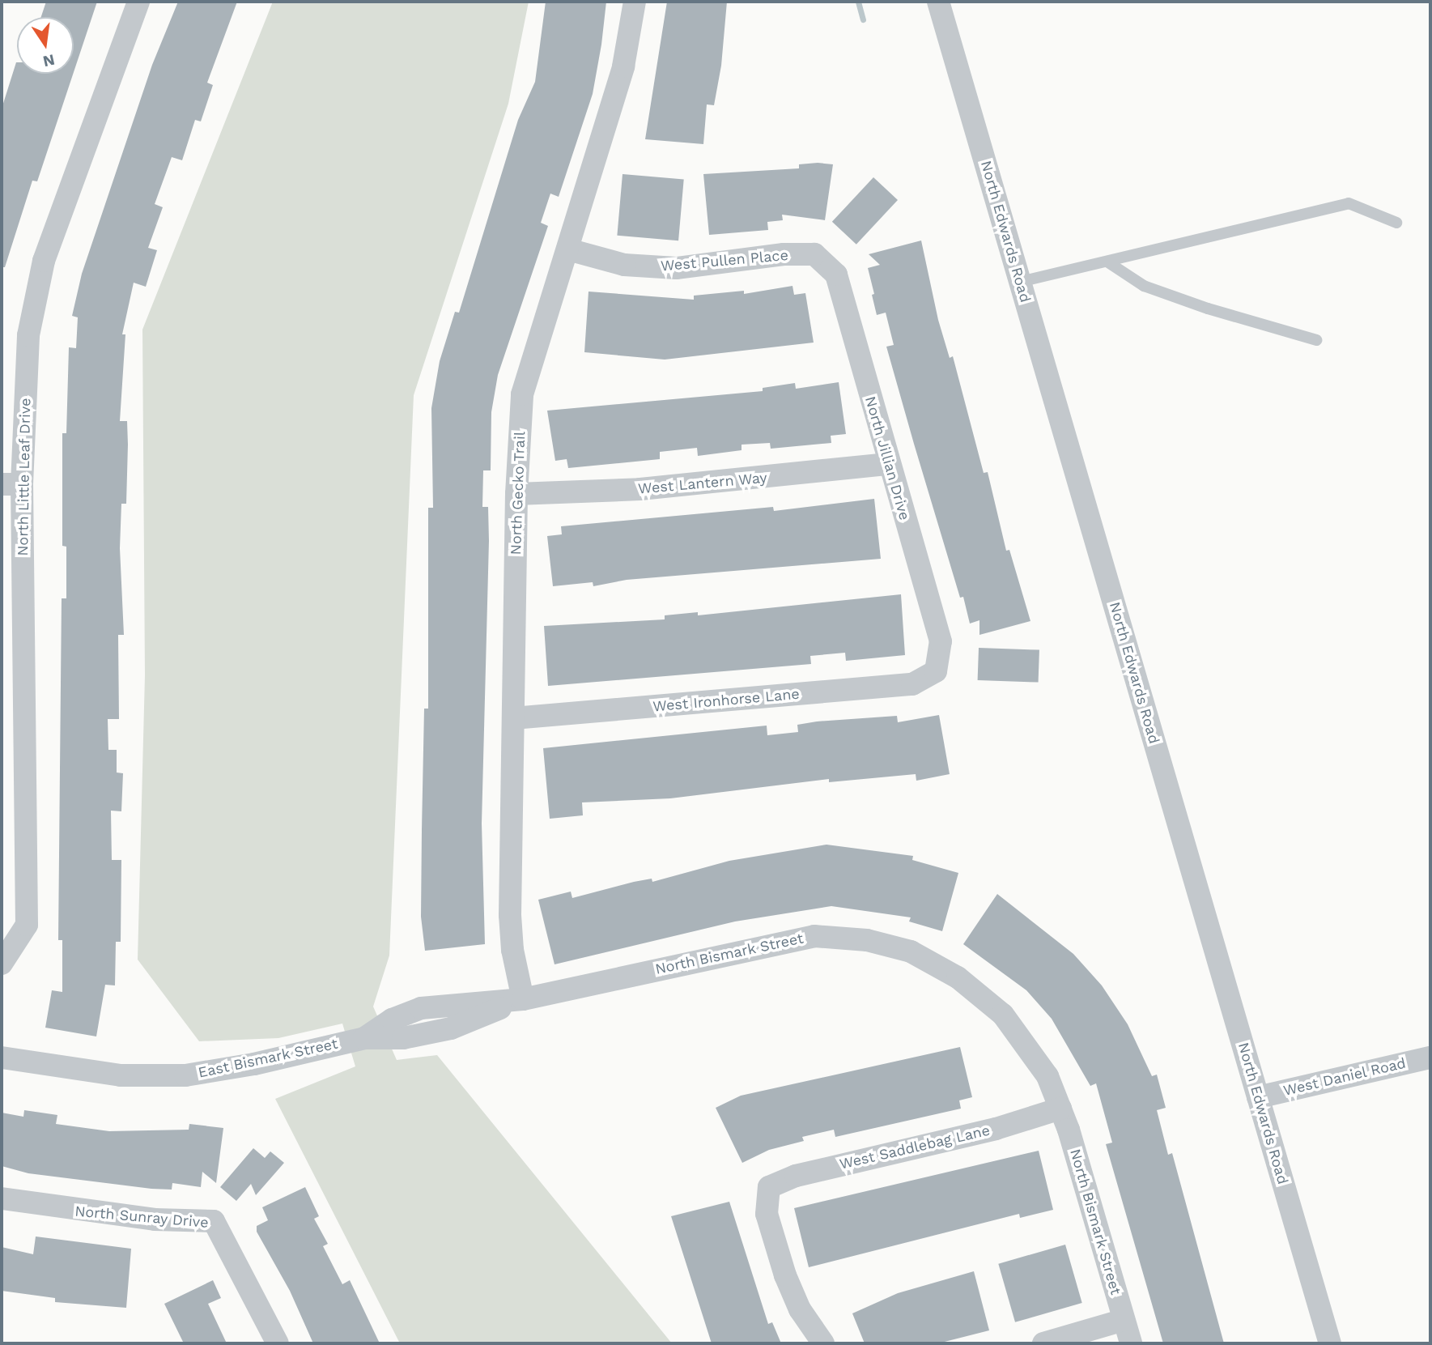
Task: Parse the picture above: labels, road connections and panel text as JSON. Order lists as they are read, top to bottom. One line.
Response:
{"streets":{"street":["North Edwards Road","West Pullen Place","North Jillian Drive","North Little Leaf Drive","West Lantern Way","North Gecko Trail","West Ironhorse Lane","North Bismark Street","East Bismark Street","West Daniel Road","West Saddlebag Lane","North Sunray Drive"]},"crossings":[["North Edwards Road","West Daniel Road"],["West Pullen Place","North Jillian Drive"],["West Pullen Place","North Gecko Trail"],["North Jillian Drive","West Lantern Way"],["North Jillian Drive","West Ironhorse Lane"],["West Lantern Way","North Gecko Trail"],["North Gecko Trail","West Ironhorse Lane"],["North Gecko Trail","North Bismark Street"],["North Gecko Trail","East Bismark Street"],["North Bismark Street","East Bismark Street"],["North Bismark Street","West Saddlebag Lane"]],"north":"bottom"}
